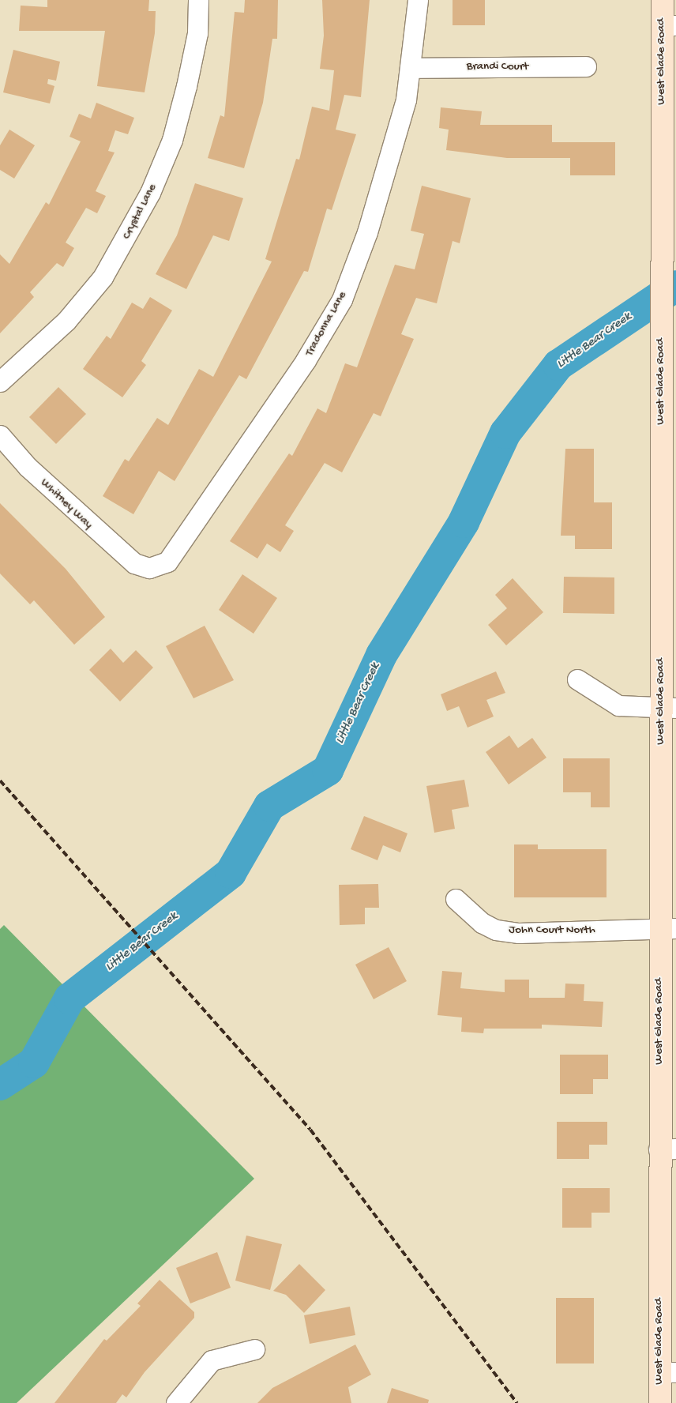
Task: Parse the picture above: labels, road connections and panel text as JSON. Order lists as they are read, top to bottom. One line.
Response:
{"streets":{"main road":["West Glade Road"],"street":["Brandi Court","Crystal Lane","Tradonna Lane","Whitney Way","John Court North"]},"crossings":[["West Glade Road","John Court North"],["Brandi Court","Tradonna Lane"],["Tradonna Lane","Whitney Way"]],"water":["Little Bear Creek"]}
